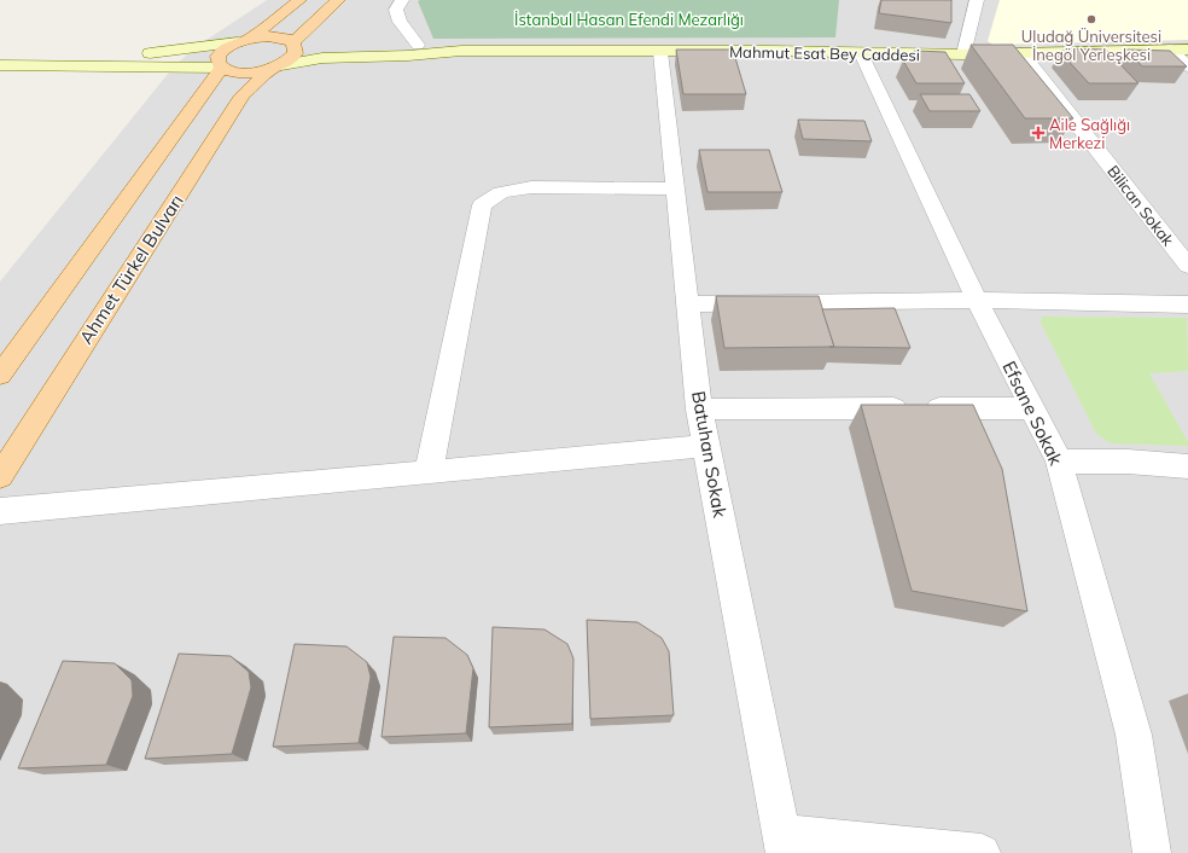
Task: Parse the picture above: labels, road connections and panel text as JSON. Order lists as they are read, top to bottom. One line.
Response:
{"streets":{"main road":["Mahmut Esat Bey Caddesi","Ahmet Türkel Bulvarı"],"street":["Bilican Sokak","Efsane Sokak","Batuhan Sokak"]},"crossings":[["Mahmut Esat Bey Caddesi","Bilican Sokak"],["Mahmut Esat Bey Caddesi","Efsane Sokak"],["Mahmut Esat Bey Caddesi","Batuhan Sokak"]],"parks":["İstanbul Hasan Efendi Mezarlığı"],"places":{"other":["Uludağ Üniversitesi İnegöl Yerleşkesi"],"health":["Aile Sağlığı Merkezi"]}}
